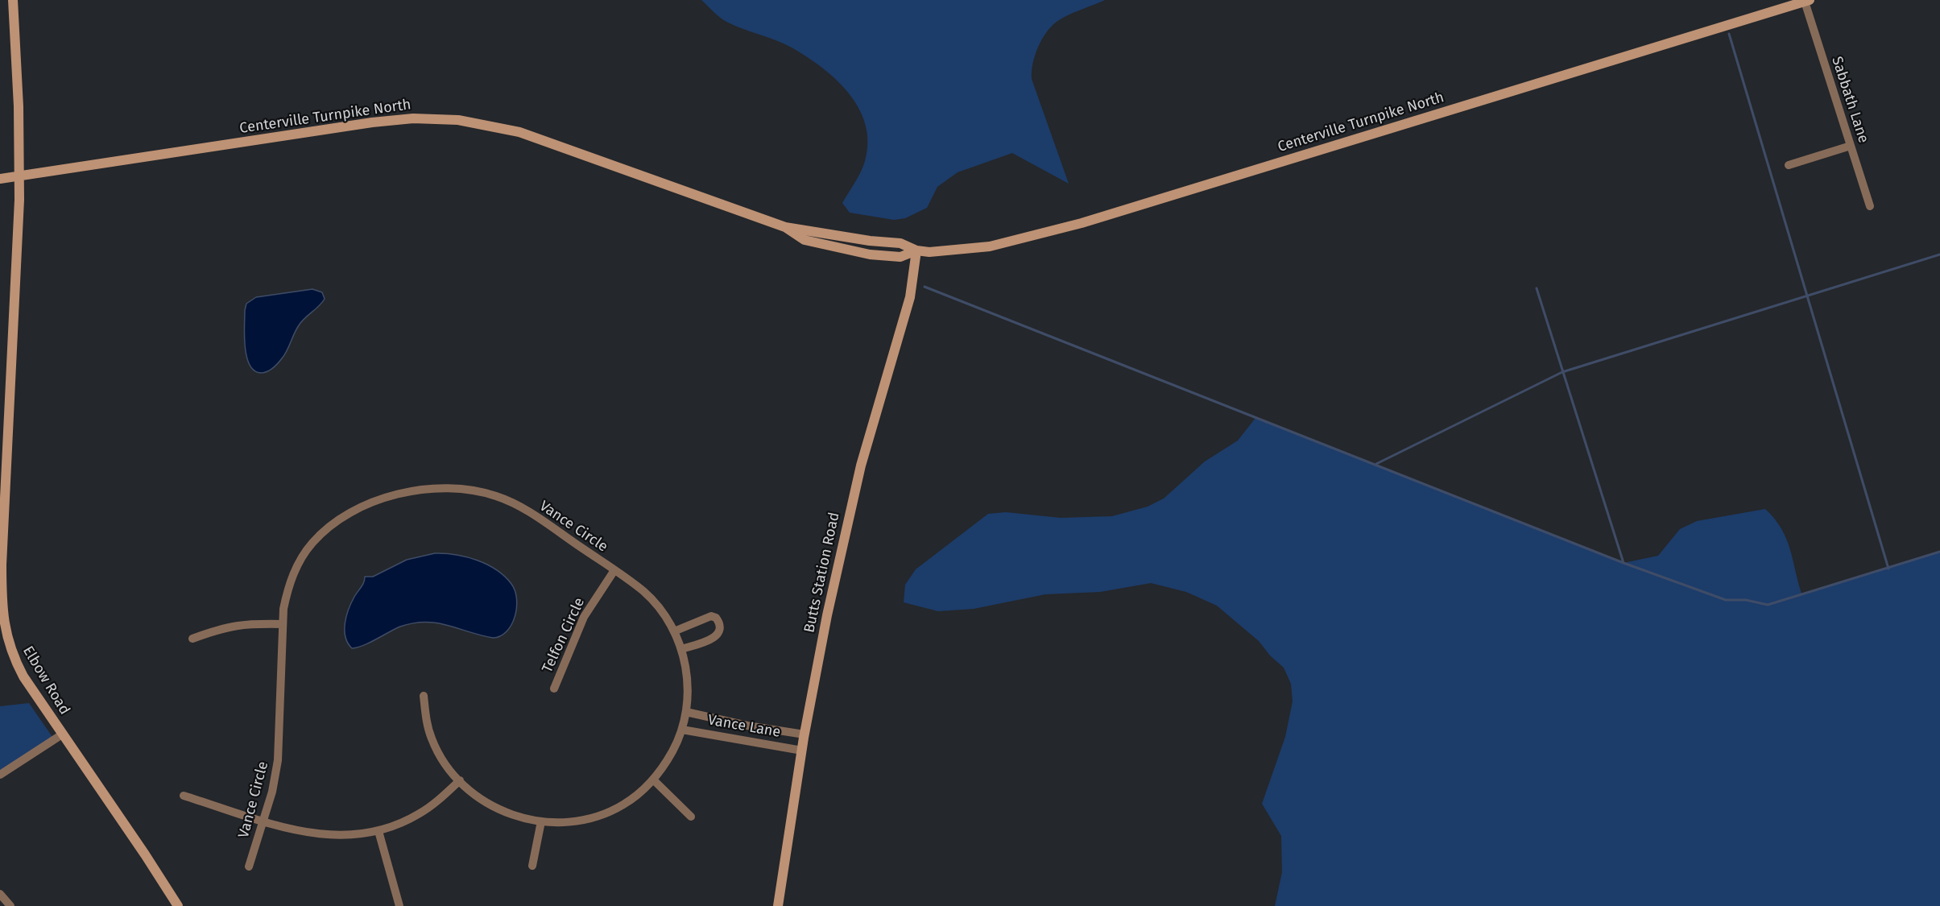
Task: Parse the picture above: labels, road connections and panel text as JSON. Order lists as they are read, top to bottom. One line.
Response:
{"streets":{"main road":["Centerville Turnpike North","Butts Station Road","Elbow Road"],"street":["Sabbath Lane","Vance Circle","Telfon Circle","Vance Lane"]},"crossings":[["Sabbath Lane","Centerville Turnpike North"],["Centerville Turnpike North","Butts Station Road"],["Centerville Turnpike North","Elbow Road"],["Vance Circle","Telfon Circle"],["Vance Circle","Vance Lane"],["Butts Station Road","Vance Lane"]]}
